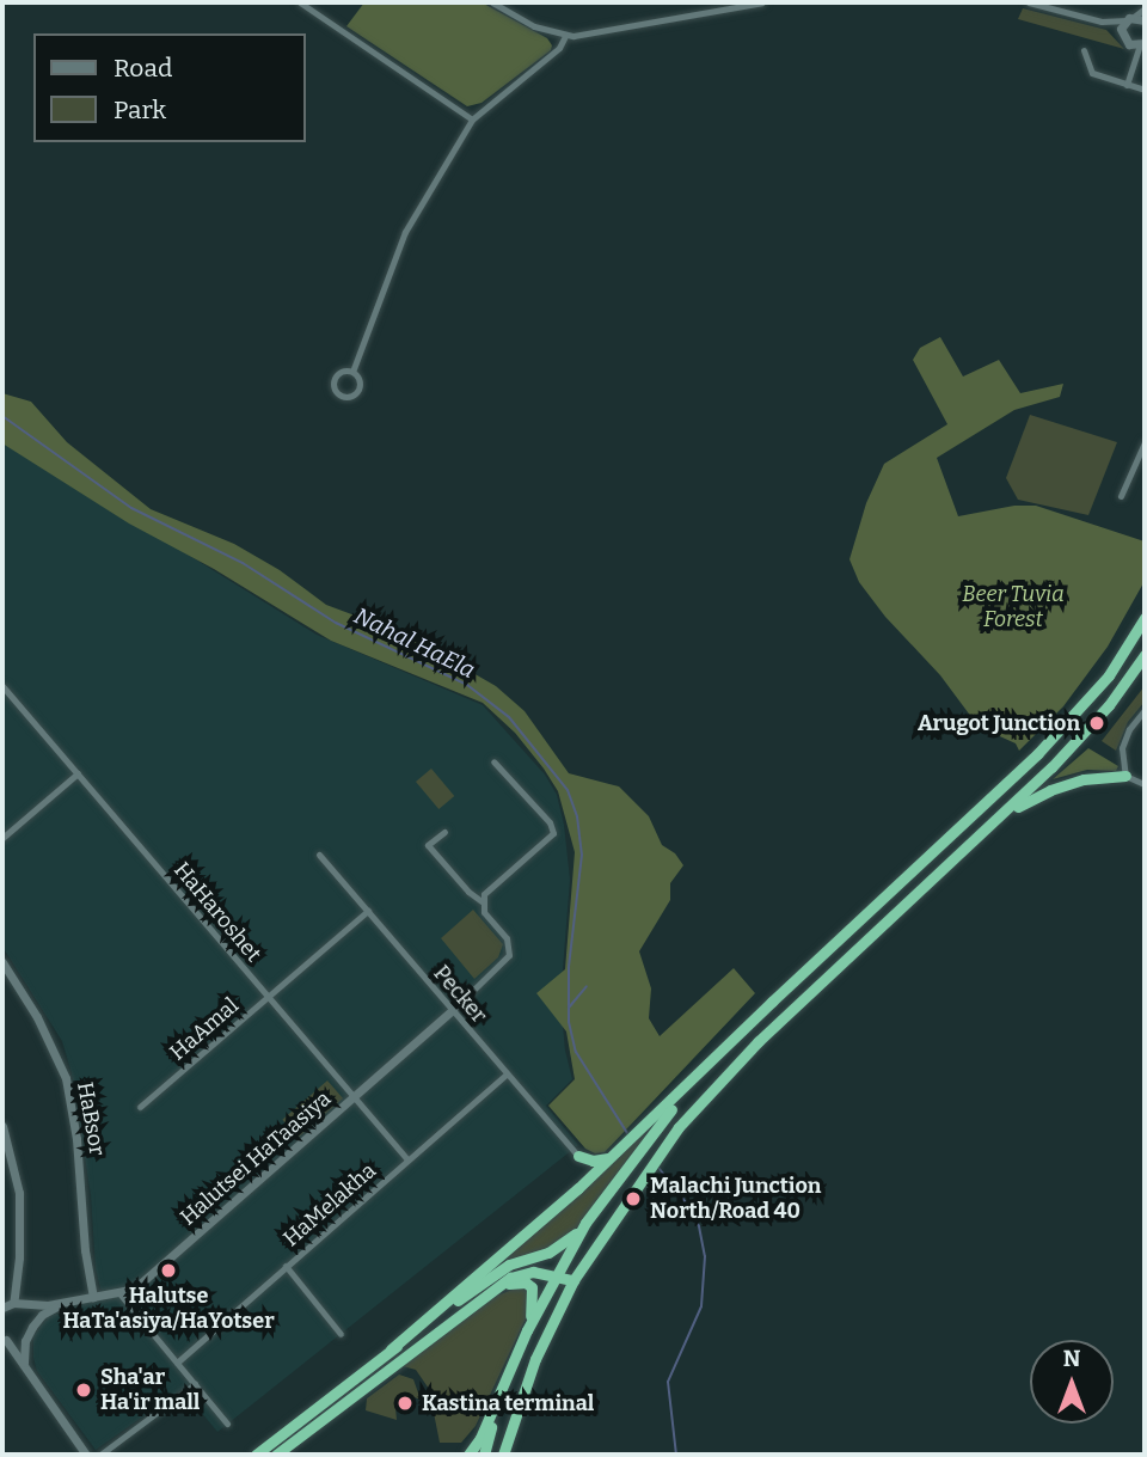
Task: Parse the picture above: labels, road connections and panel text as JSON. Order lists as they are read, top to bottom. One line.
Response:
{"streets":{"street":["HaHaroshet","Pecker","HaAmal","HaBsor","Halutsei HaTaasiya","HaMelakha"]},"crossings":[["HaHaroshet","HaAmal"],["HaHaroshet","Halutsei HaTaasiya"],["HaHaroshet","HaMelakha"],["Pecker","HaAmal"],["Pecker","Halutsei HaTaasiya"],["Pecker","HaMelakha"],["HaBsor","Halutsei HaTaasiya"]],"water":["Nahal HaEla"],"parks":["Beer Tuvia Forest"],"places":["Arugot Junction","Malachi Junction North/Road 40","Halutse HaTa'asiya/HaYotser","Sha'ar Ha'ir mall","Kastina terminal"],"legend":["Road","Park"],"north":"top"}
